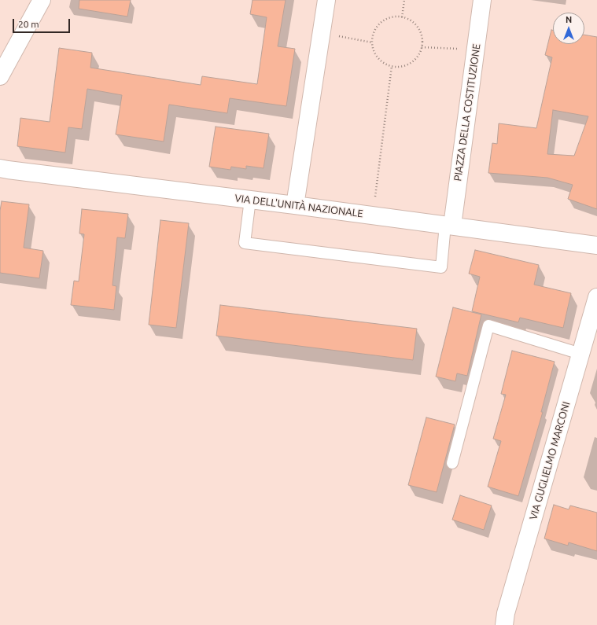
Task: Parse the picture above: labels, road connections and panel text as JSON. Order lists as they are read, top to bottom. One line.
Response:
{"streets":{"street":["PIAZZA DELLA COSTITUZIONE","VIA DELL'UNITÀ NAZIONALE","VIA GUGLIELMO MARCONI"]},"crossings":[["PIAZZA DELLA COSTITUZIONE","VIA DELL'UNITÀ NAZIONALE"]],"scale_bar":"20 m","north":"top"}
